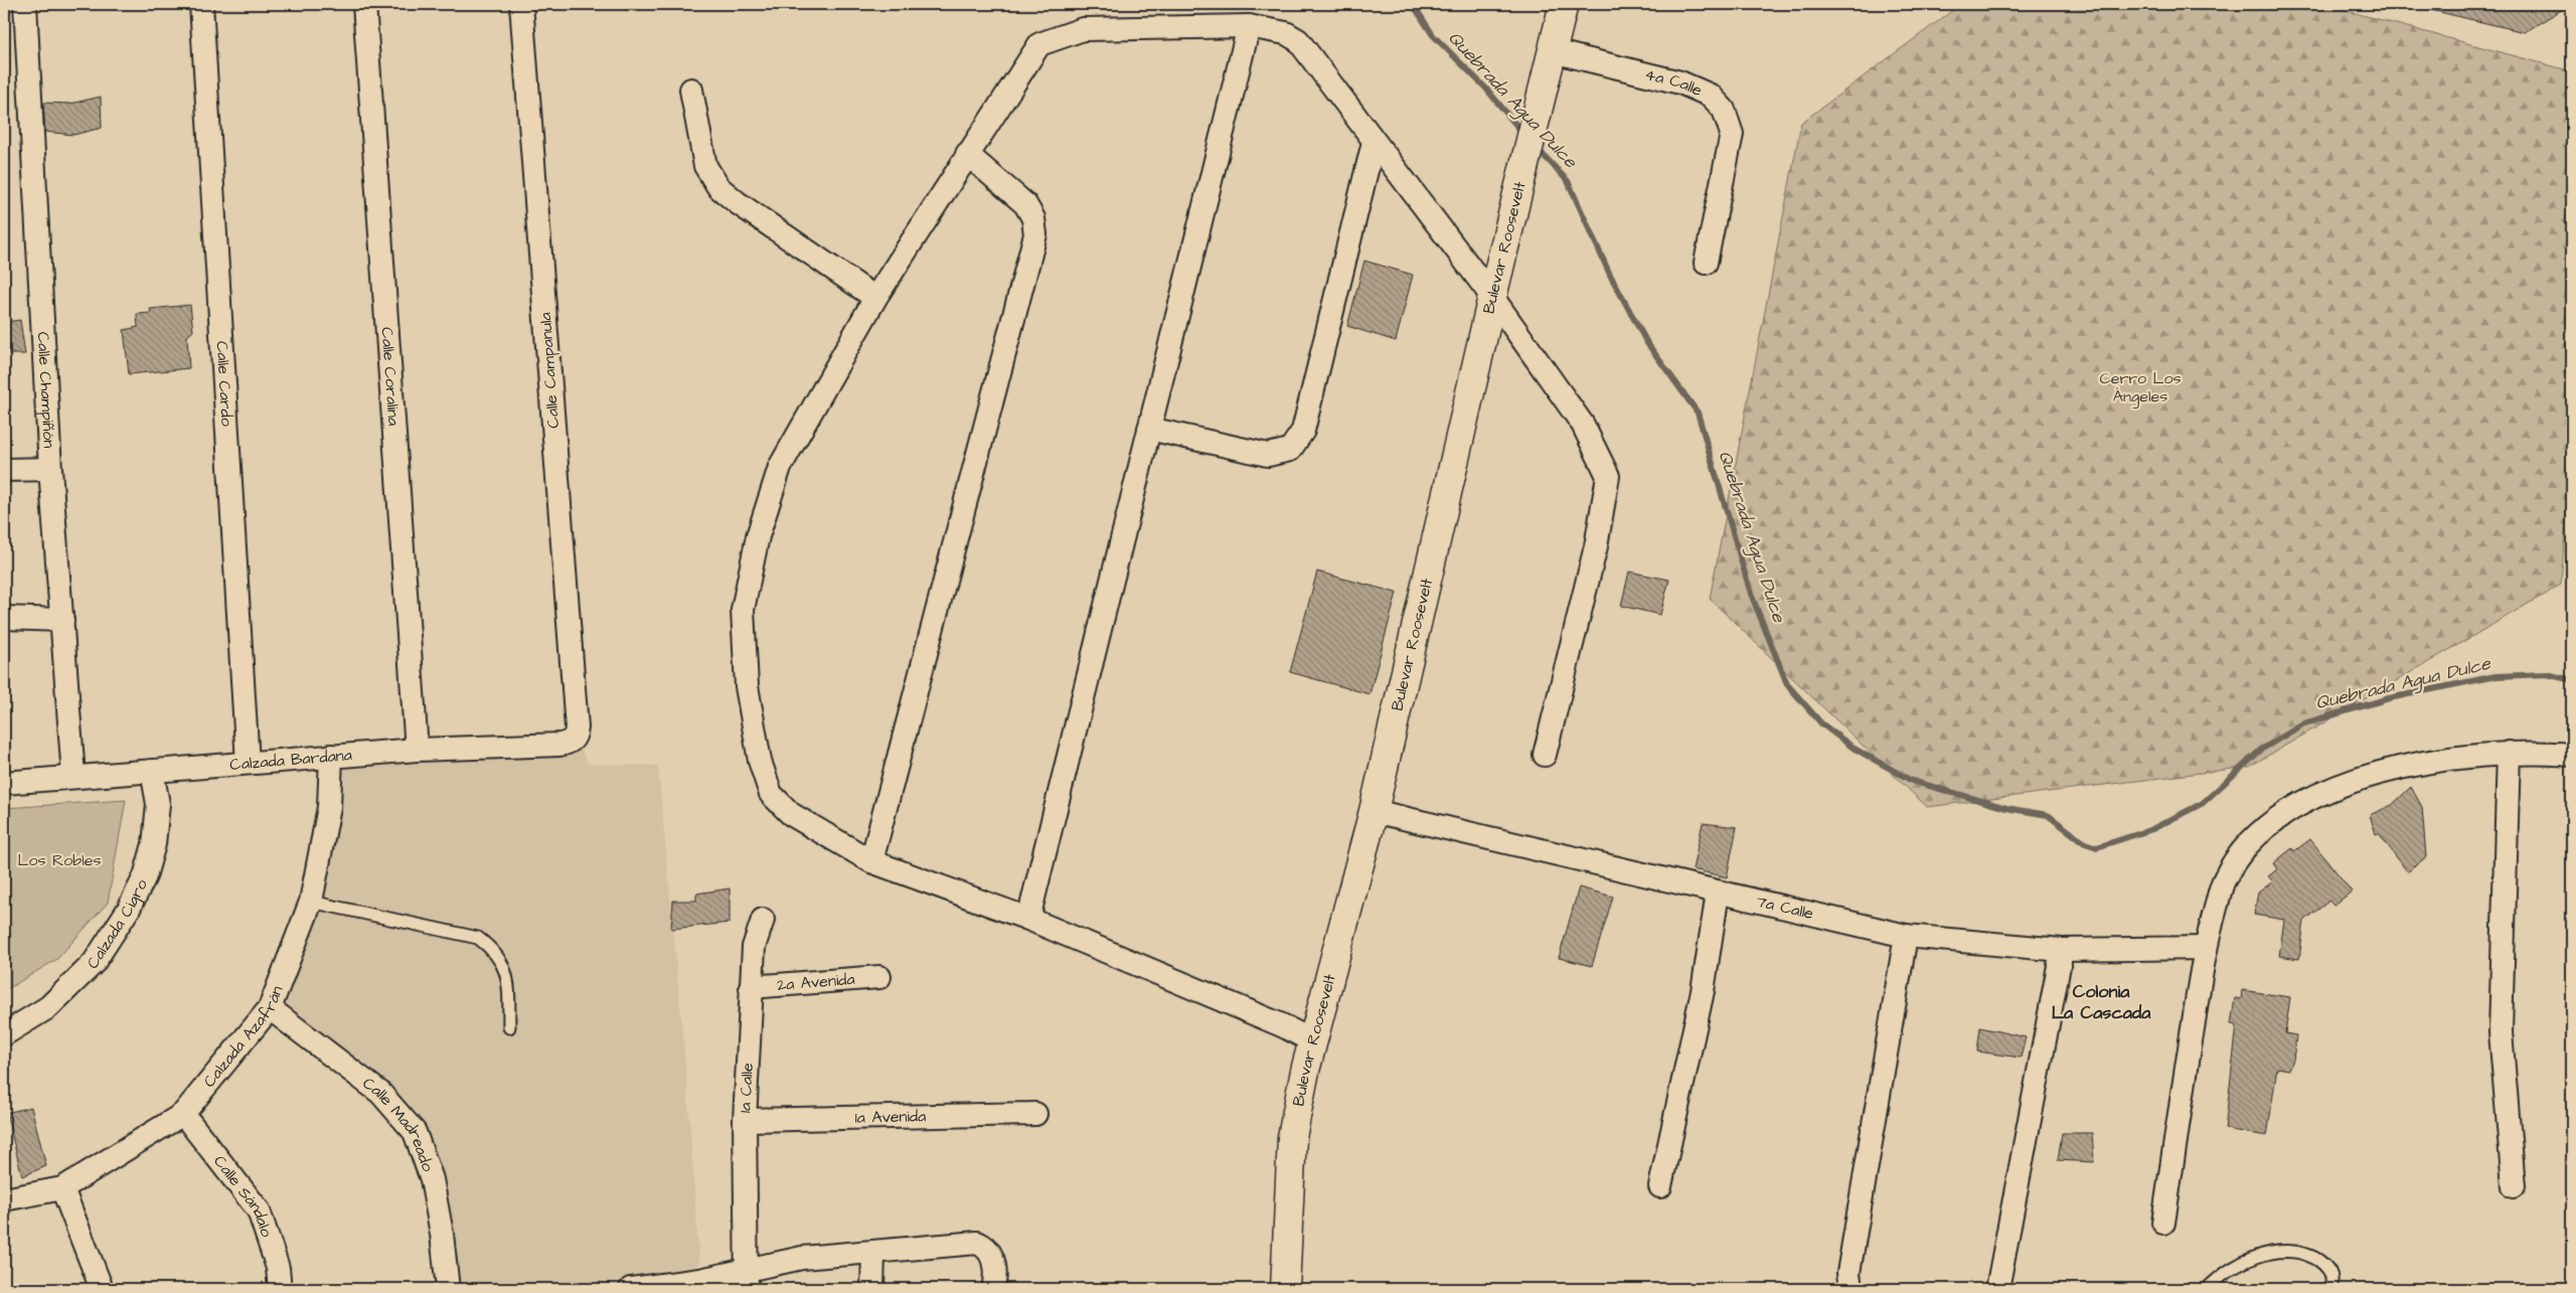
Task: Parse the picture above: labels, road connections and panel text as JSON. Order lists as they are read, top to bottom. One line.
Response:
{"streets":{"main road":["Bulevar Roosevelt"],"street":["4a Calle","Calle Campanula","Calle Coralina","Calle Cardo","Calle Champiñón","Calzada Bardana","7a Calle","Calzada Cigro","2a Avenida","Calzada Azafrán","1a Calle","1a Avenida","Calle Madreado","Calle Sándalo"]},"crossings":[["4a Calle","Bulevar Roosevelt"],["Bulevar Roosevelt","7a Calle"],["Calle Campanula","Calzada Bardana"],["Calle Coralina","Calzada Bardana"],["Calle Cardo","Calzada Bardana"],["Calle Champiñón","Calzada Bardana"],["Calzada Bardana","Calzada Cigro"],["Calzada Bardana","Calzada Azafrán"],["2a Avenida","1a Calle"],["Calzada Azafrán","Calle Madreado"],["Calzada Azafrán","Calle Sándalo"],["1a Calle","1a Avenida"]],"districts":["Colonia La Cascada"],"water":["Quebrada Agua Dulce"],"parks":["Cerro Los Ángeles","Los Robles"]}
